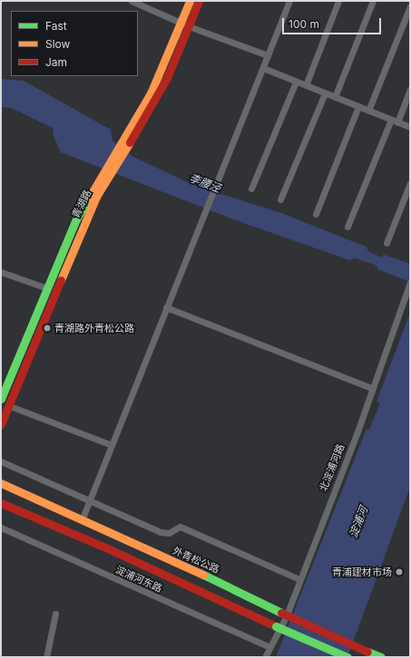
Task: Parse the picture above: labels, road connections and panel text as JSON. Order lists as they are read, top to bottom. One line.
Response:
{"streets":{"main road":["青湖路","外青松公路"],"street":["北淀浦河路","淀浦河东路"]},"crossings":[["北淀浦河路","淀浦河东路"]],"water":["李腰泾","淀浦河"],"places":["青湖路外青松公路","青浦建材市场"],"legend":["Fast","Slow","Jam"],"scale_bar":"100 m"}
